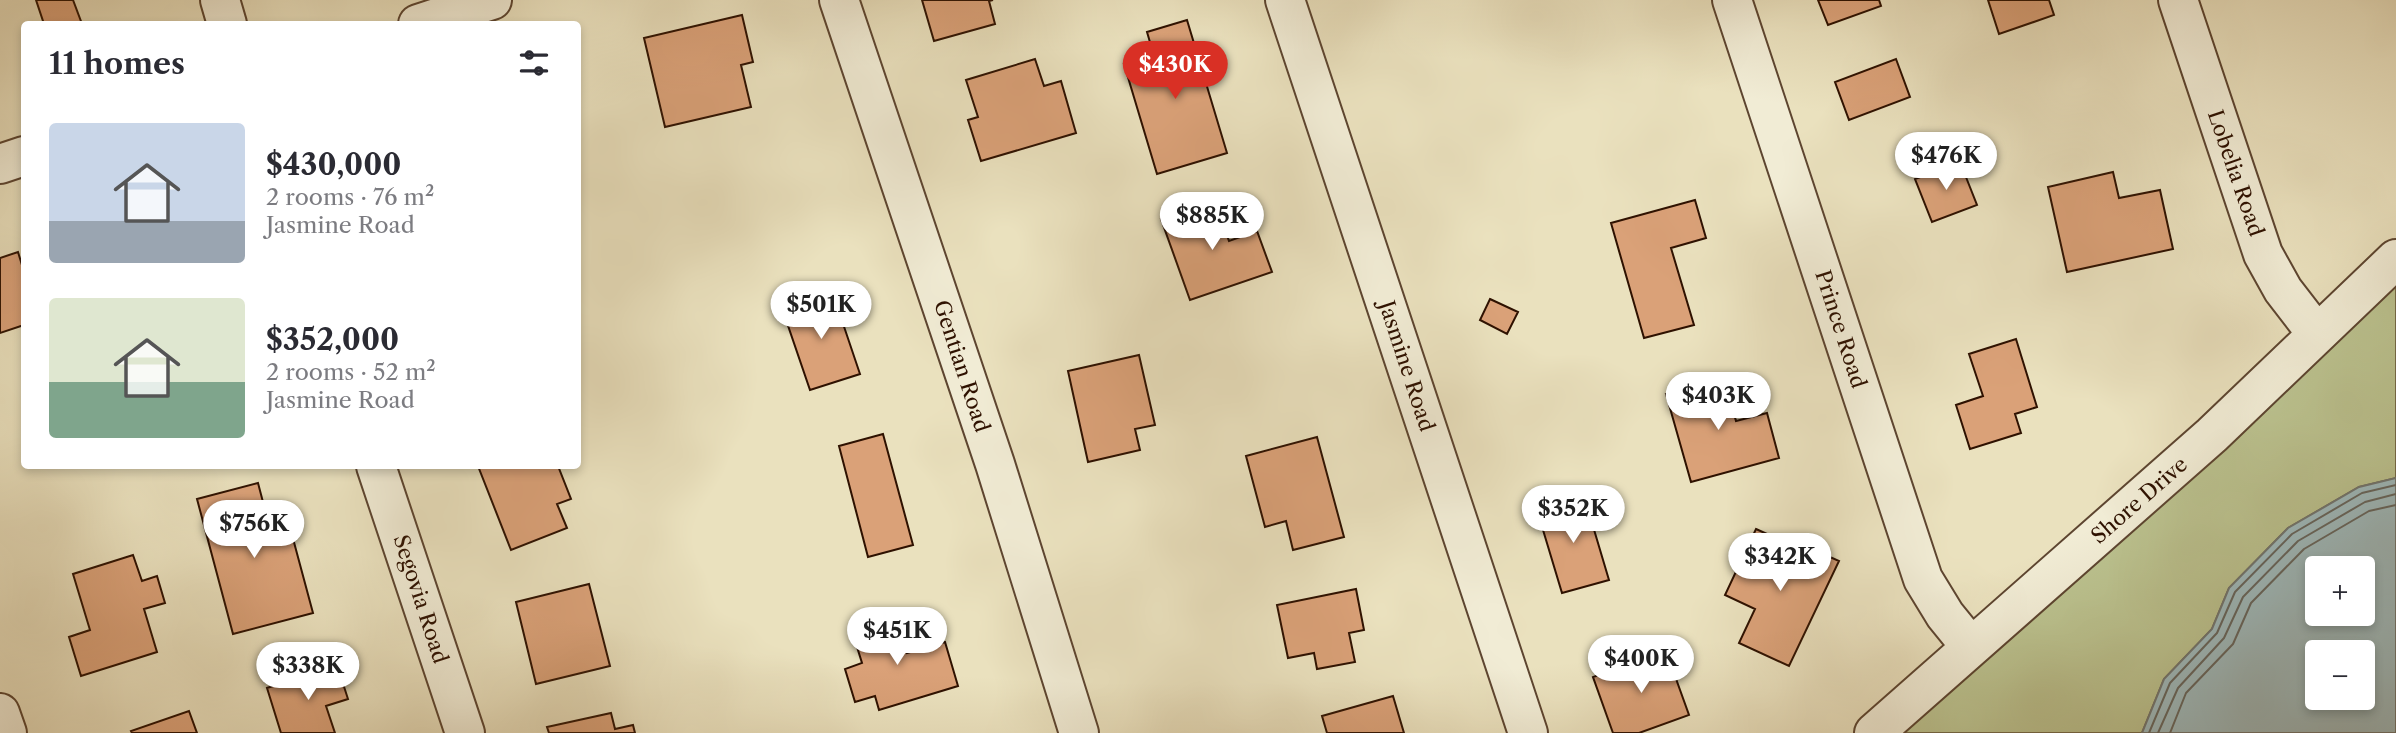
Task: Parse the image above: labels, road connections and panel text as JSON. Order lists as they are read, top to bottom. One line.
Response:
{"streets":{"street":["Lobelia Road","Prince Road","Gentian Road","Jasmine Road","Shore Drive","Segovia Road"]},"crossings":[["Lobelia Road","Shore Drive"],["Prince Road","Shore Drive"]],"page":{"heading":"11 homes","price":["$430K","$476K","$885K","$501K","$403K","$352K","$756K","$342K","$451K","$400K","$338K"],"list":[{"name":"$430,000","note":"2 rooms · 76 m² · Jasmine Road"},{"name":"$352,000","note":"2 rooms · 52 m² · Jasmine Road"}],"map_buttons":["+","−"]}}
